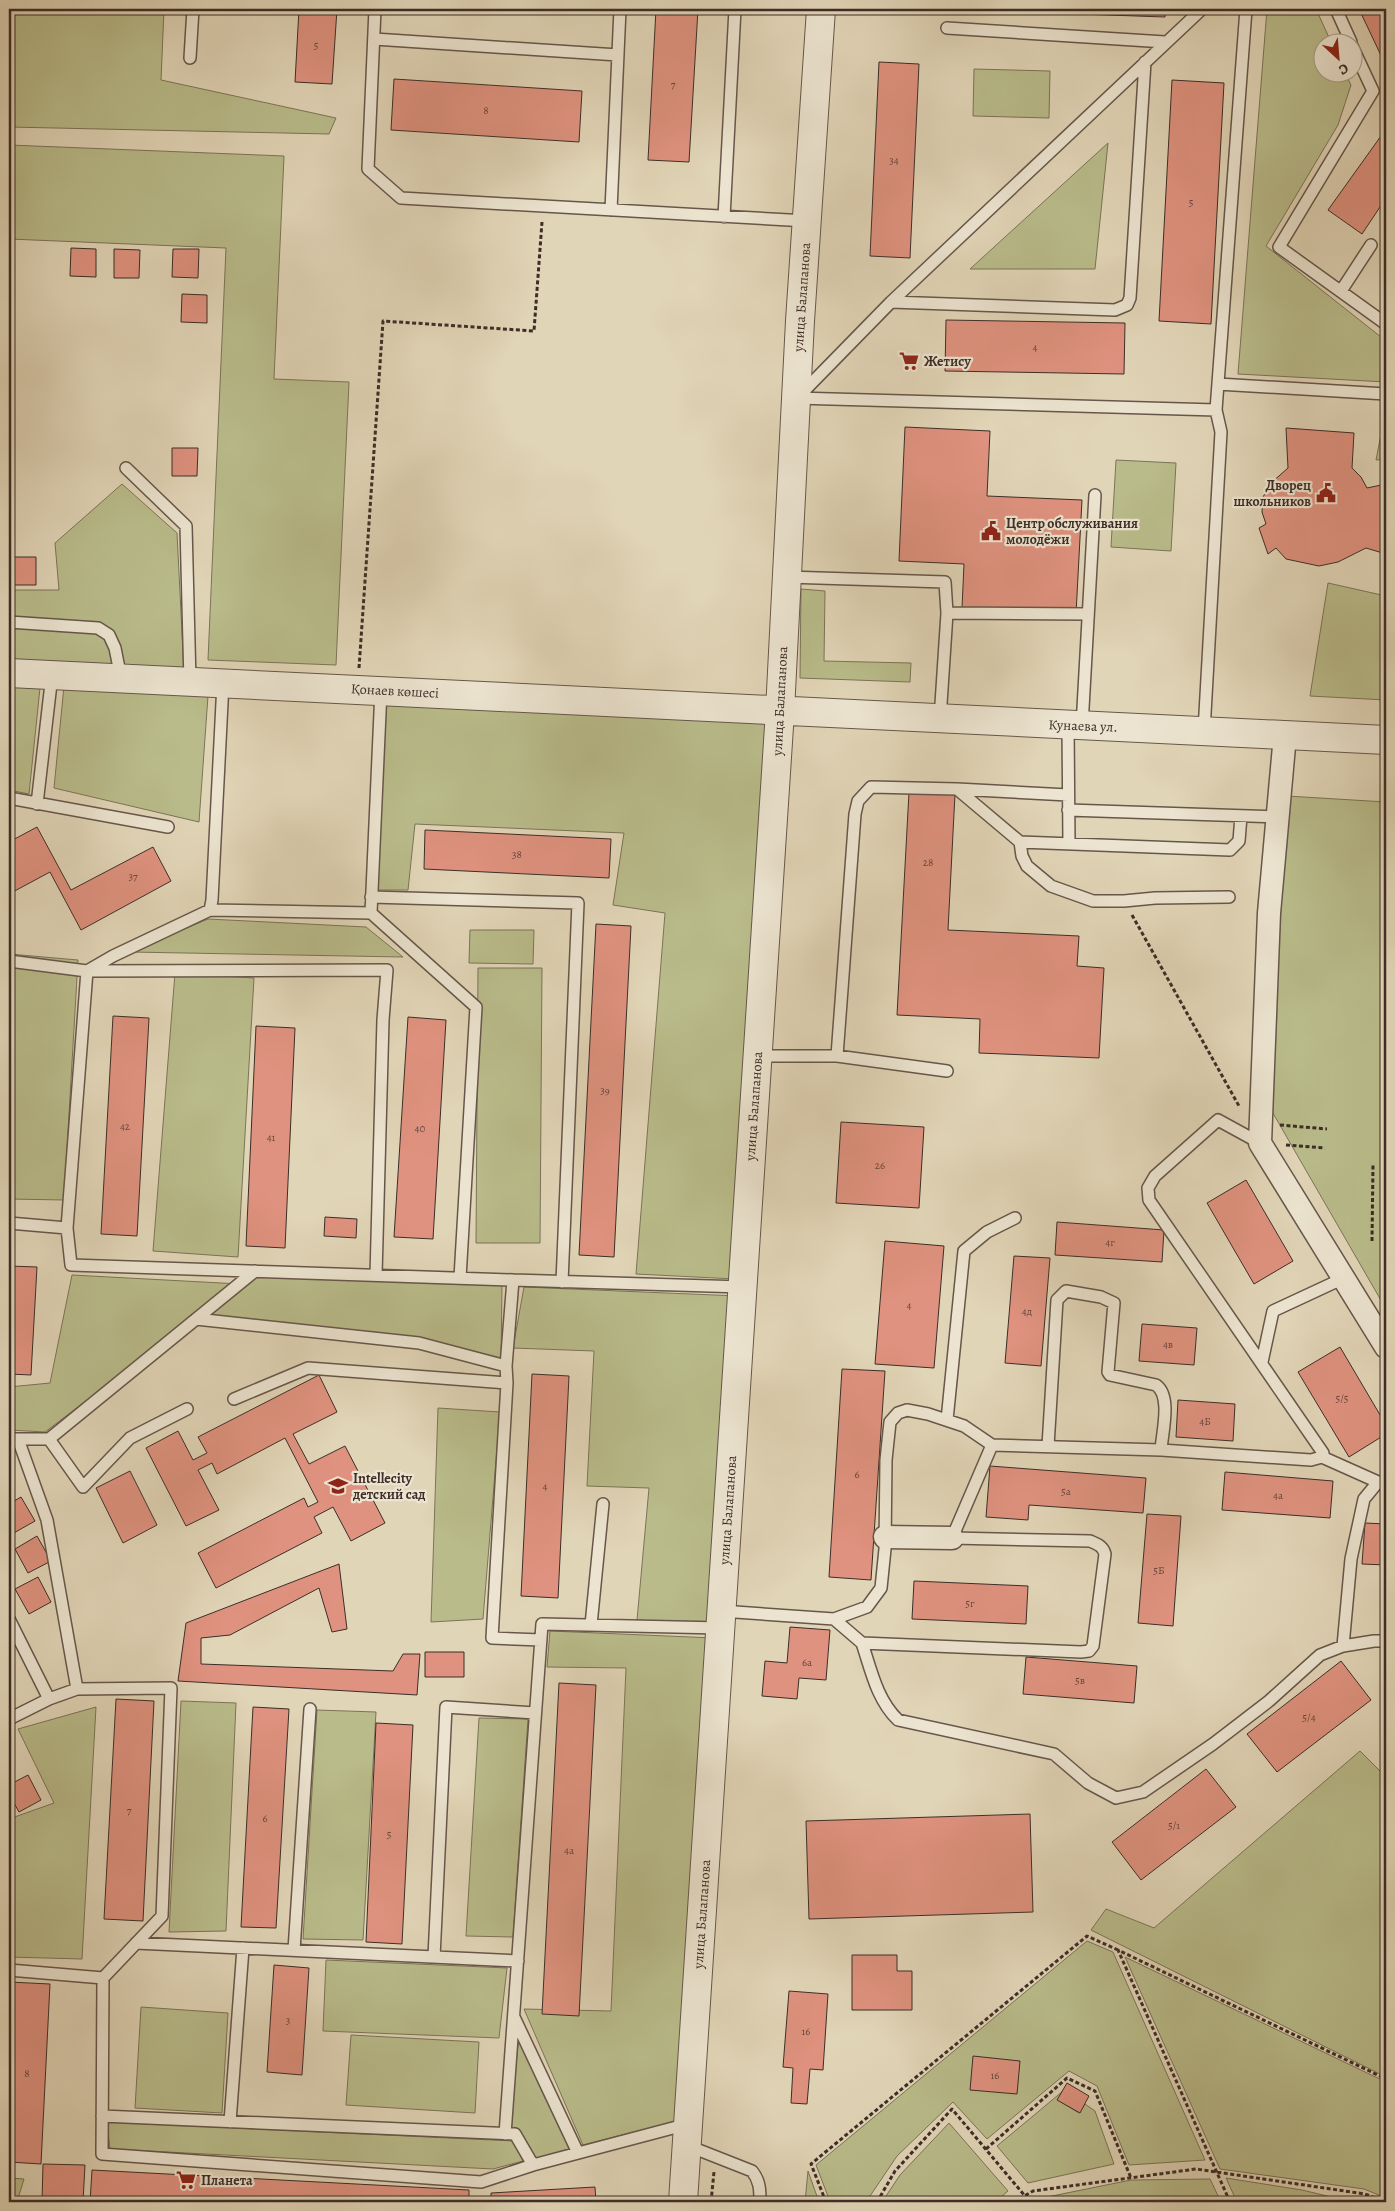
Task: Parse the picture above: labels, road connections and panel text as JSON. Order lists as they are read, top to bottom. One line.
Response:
{"streets":{"street":["улица Балапанова","Қонаев көшесі","Кунаева ул."]},"crossings":[["улица Балапанова","Қонаев көшесі"],["улица Балапанова","Кунаева ул."],["Қонаев көшесі","Кунаева ул."]],"places":{"supermarket":["Жетису","Планета"],"public building":["Дворец школьников","Центр обслуживания молодёжи"],"school or university":["Intellecity детский сад"]},"house_numbers":["5","7","8","34","5","4","38","28","37","39","42","40","41","26","4г","4","4д","4в","5/5","4Б","6","4","5а","4а","5Б","5г","6а","5в","5/4","7","6","5/1","5","4а","3","16","8","16"],"north":"bottom right"}
